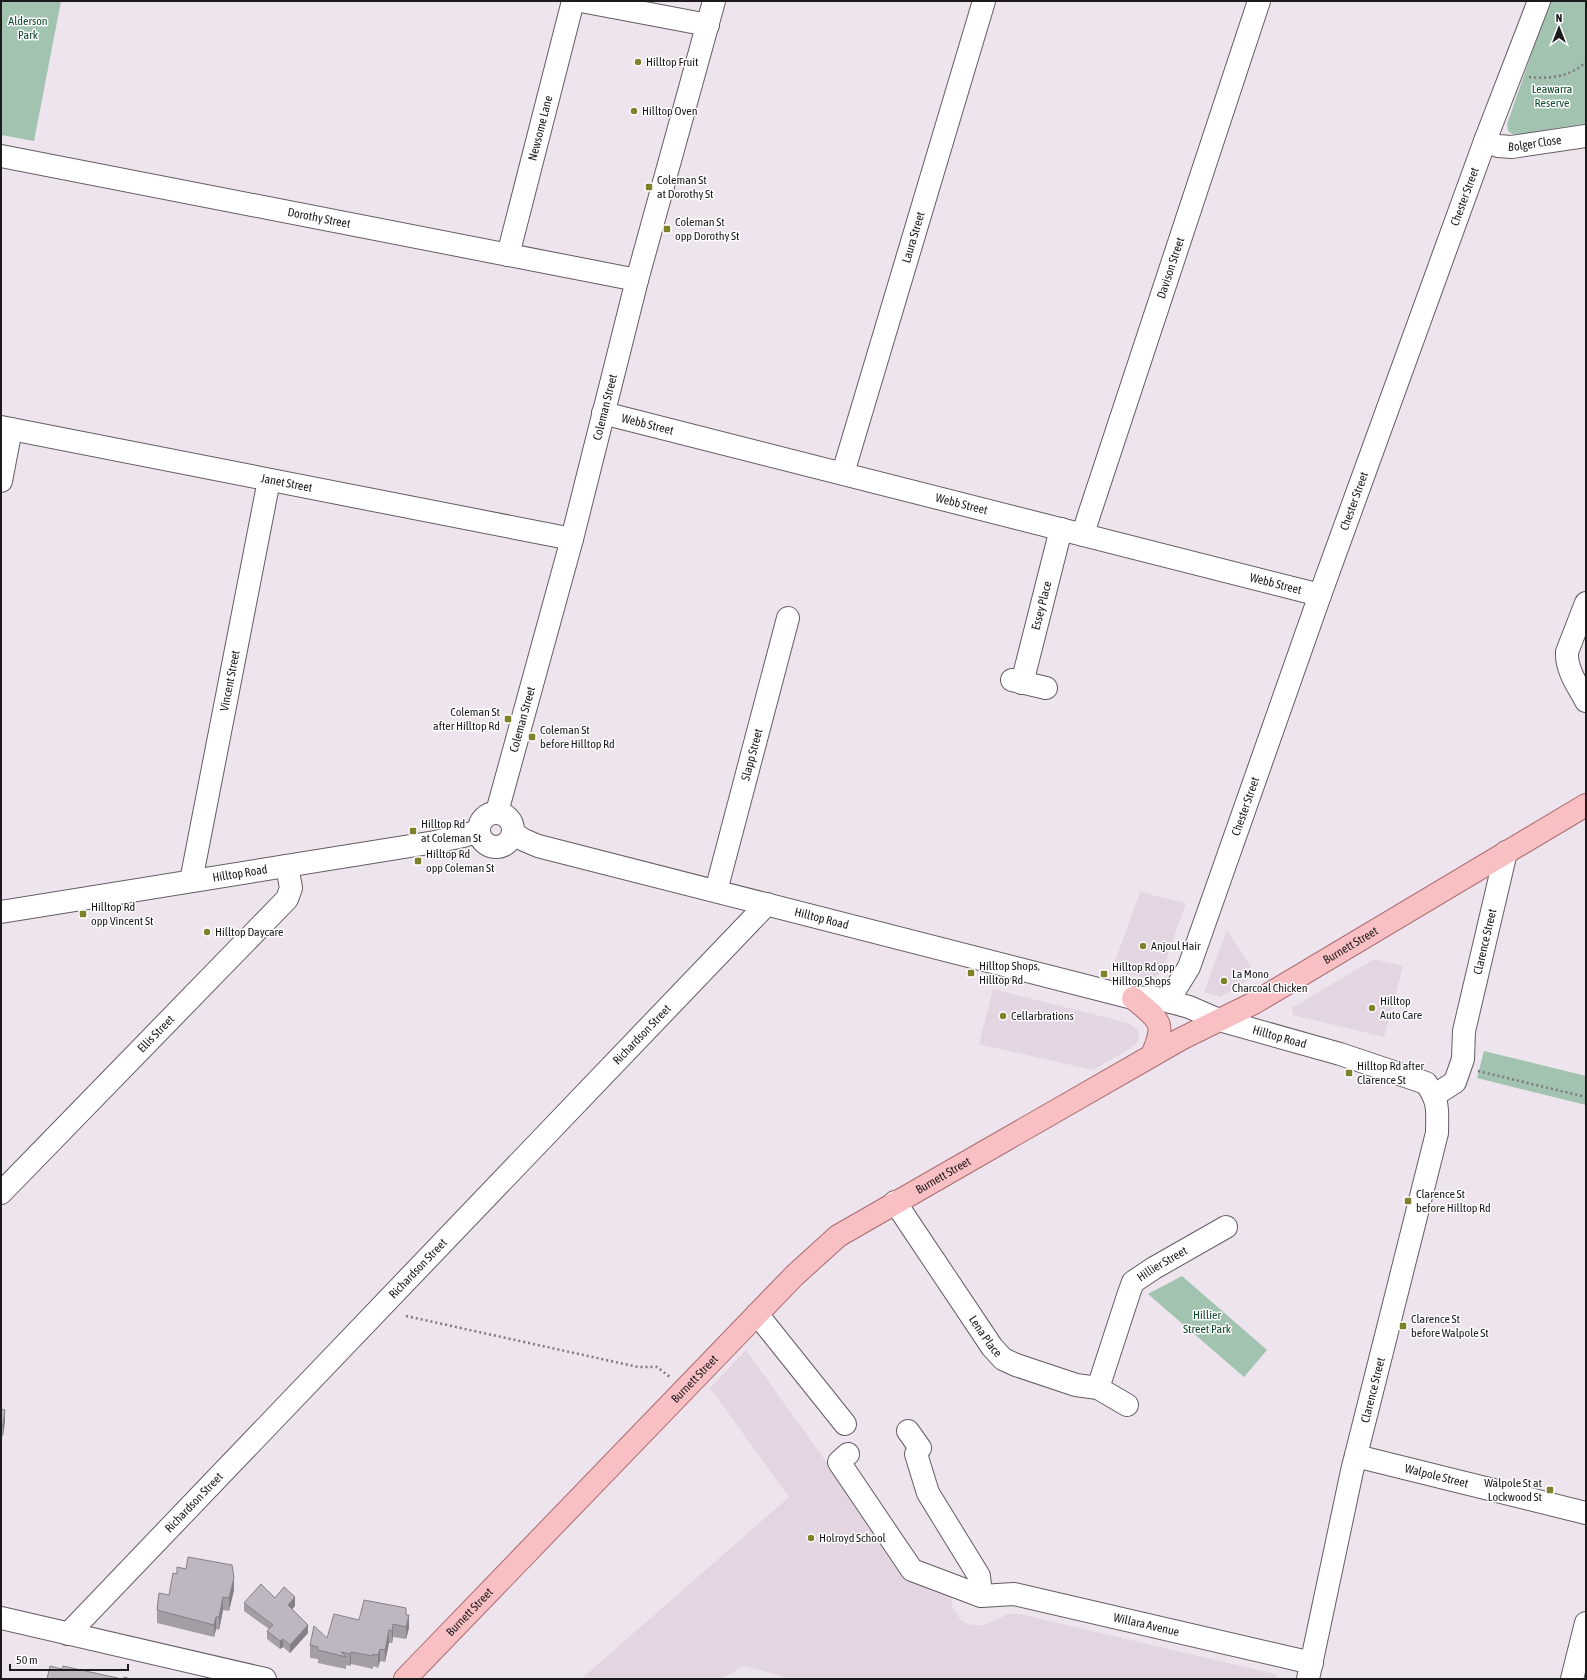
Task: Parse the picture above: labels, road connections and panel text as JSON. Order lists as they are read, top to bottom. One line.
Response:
{"streets":{"main road":["Burnett Street"],"street":["Newsome Lane","Bolger Close","Chester Street","Dorothy Street","Laura Street","Davison Street","Coleman Street","Webb Street","Janet Street","Essey Place","Vincent Street","Slapp Street","Hilltop Road","Clarence Street","Ellis Street","Richardson Street","Hillier Street","Lena Place","Walpole Street","Willara Avenue"]},"crossings":[["Newsome Lane","Dorothy Street"],["Bolger Close","Chester Street"],["Chester Street","Webb Street"],["Chester Street","Hilltop Road"],["Dorothy Street","Coleman Street"],["Laura Street","Webb Street"],["Davison Street","Webb Street"],["Coleman Street","Webb Street"],["Coleman Street","Janet Street"],["Coleman Street","Hilltop Road"],["Webb Street","Essey Place"],["Janet Street","Vincent Street"],["Vincent Street","Hilltop Road"],["Slapp Street","Hilltop Road"],["Hilltop Road","Clarence Street"],["Hilltop Road","Burnett Street"],["Hilltop Road","Ellis Street"],["Hilltop Road","Richardson Street"],["Clarence Street","Burnett Street"],["Clarence Street","Walpole Street"],["Clarence Street","Willara Avenue"],["Burnett Street","Lena Place"],["Hillier Street","Lena Place"]],"parks":["Alderson Park","Leawarra Reserve","Hillier Street Park"],"places":{"other":["Hilltop Fruit","Hilltop Oven","Hilltop Daycare","Anjoul Hair","La Mono Charcoal Chicken","Hilltop Auto Care","Cellarbrations","Holroyd School"],"transit":["Coleman St at Dorothy St","Coleman St opp Dorothy St","Coleman St after Hilltop Rd","Coleman St before Hilltop Rd","Hilltop Rd at Coleman St","Hilltop Rd opp Coleman St","Hilltop Rd opp Vincent St","Hilltop Shops, Hilltop Rd","Hilltop Rd opp Hilltop Shops","Hilltop Rd after Clarence St","Clarence St before Hilltop Rd","Clarence St before Walpole St","Walpole St at Lockwood St"]},"scale_bar":"50 m","north":"top"}
